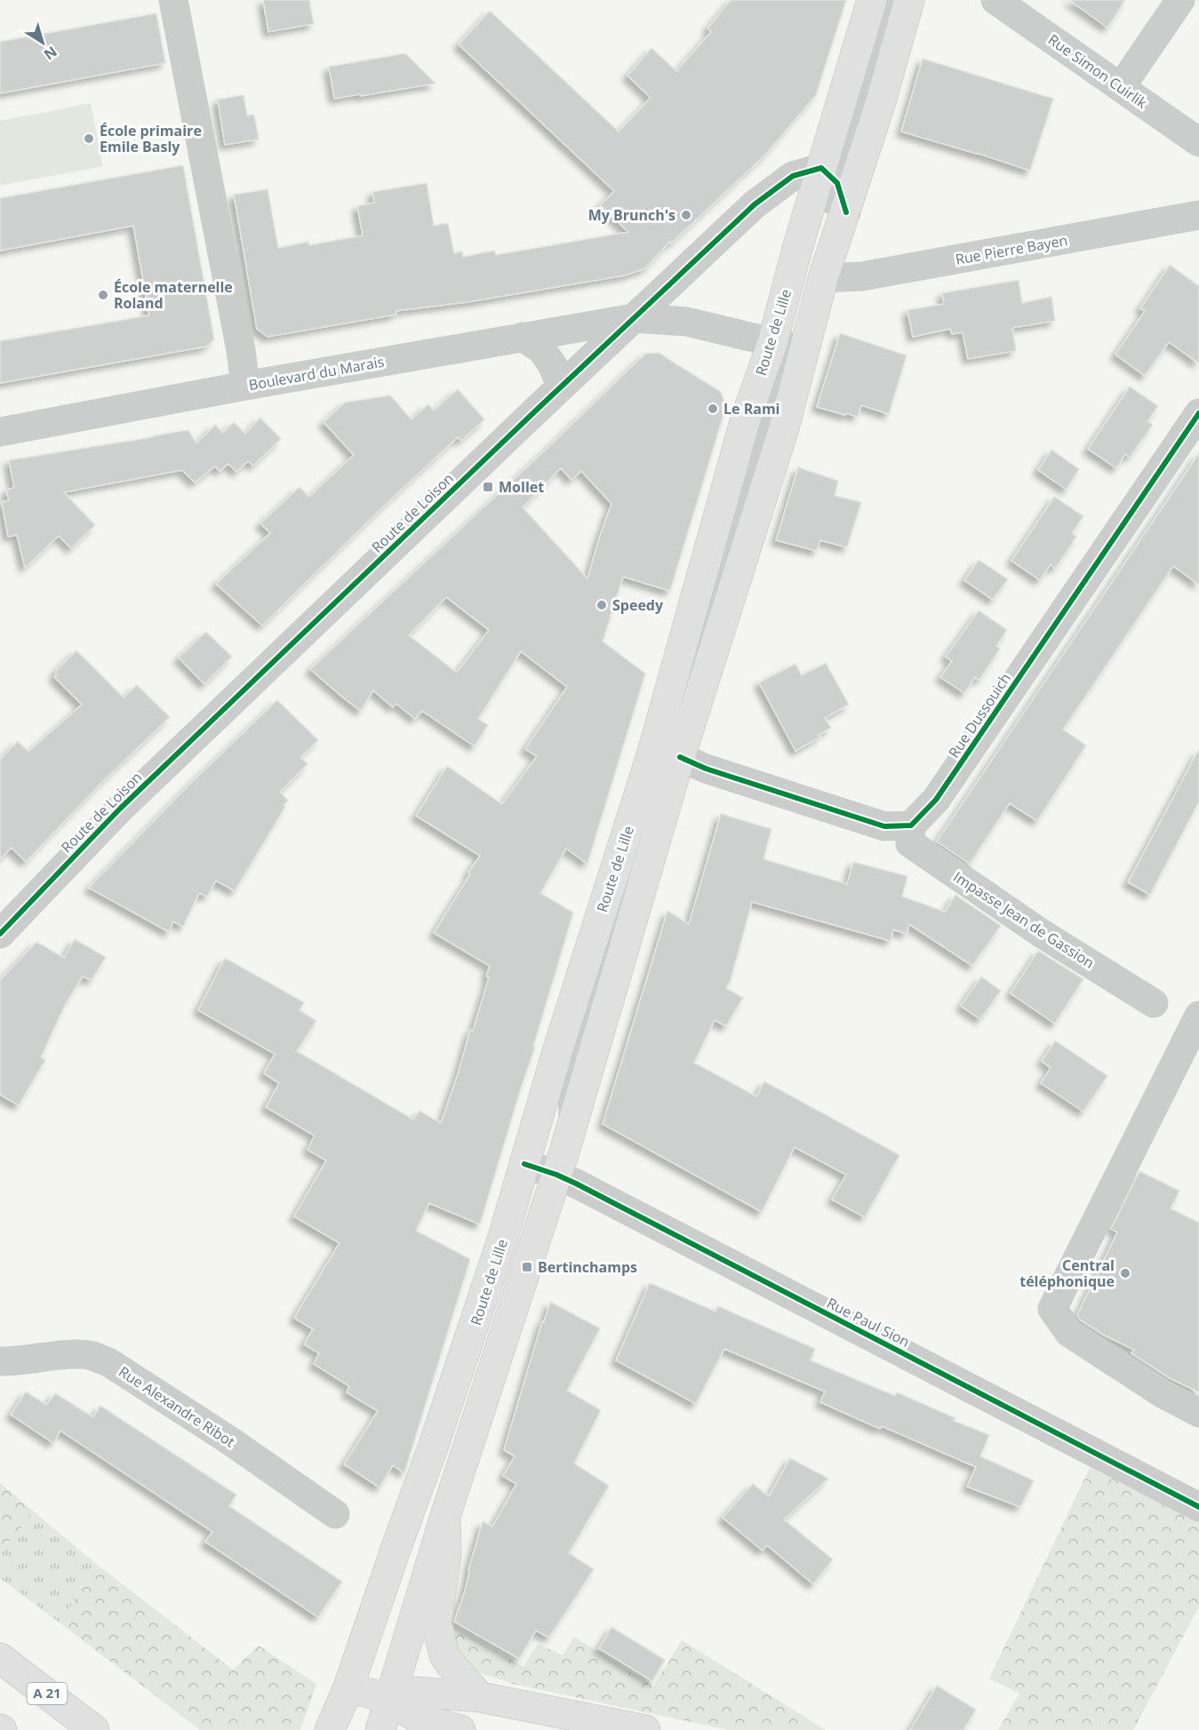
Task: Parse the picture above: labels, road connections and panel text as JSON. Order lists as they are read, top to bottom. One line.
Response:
{"streets":{"main road":["Route de Lille","A 21"],"street":["Rue Simon Cuirlik","Rue Pierre Bayen","Boulevard du Marais","Route de Loison","Rue Dussouich","Impasse Jean de Gassion","Rue Paul Sion","Rue Alexandre Ribot"]},"crossings":[["Rue Pierre Bayen","Route de Lille"],["Route de Lille","Route de Loison"],["Route de Lille","Rue Paul Sion"],["Boulevard du Marais","Route de Loison"],["Rue Dussouich","Impasse Jean de Gassion"]],"places":{"other":["École primaire Emile Basly","My Brunch's","École maternelle Roland","Le Rami","Speedy","Central téléphonique"],"transit":["Mollet","Bertinchamps"]},"north":"bottom right"}
